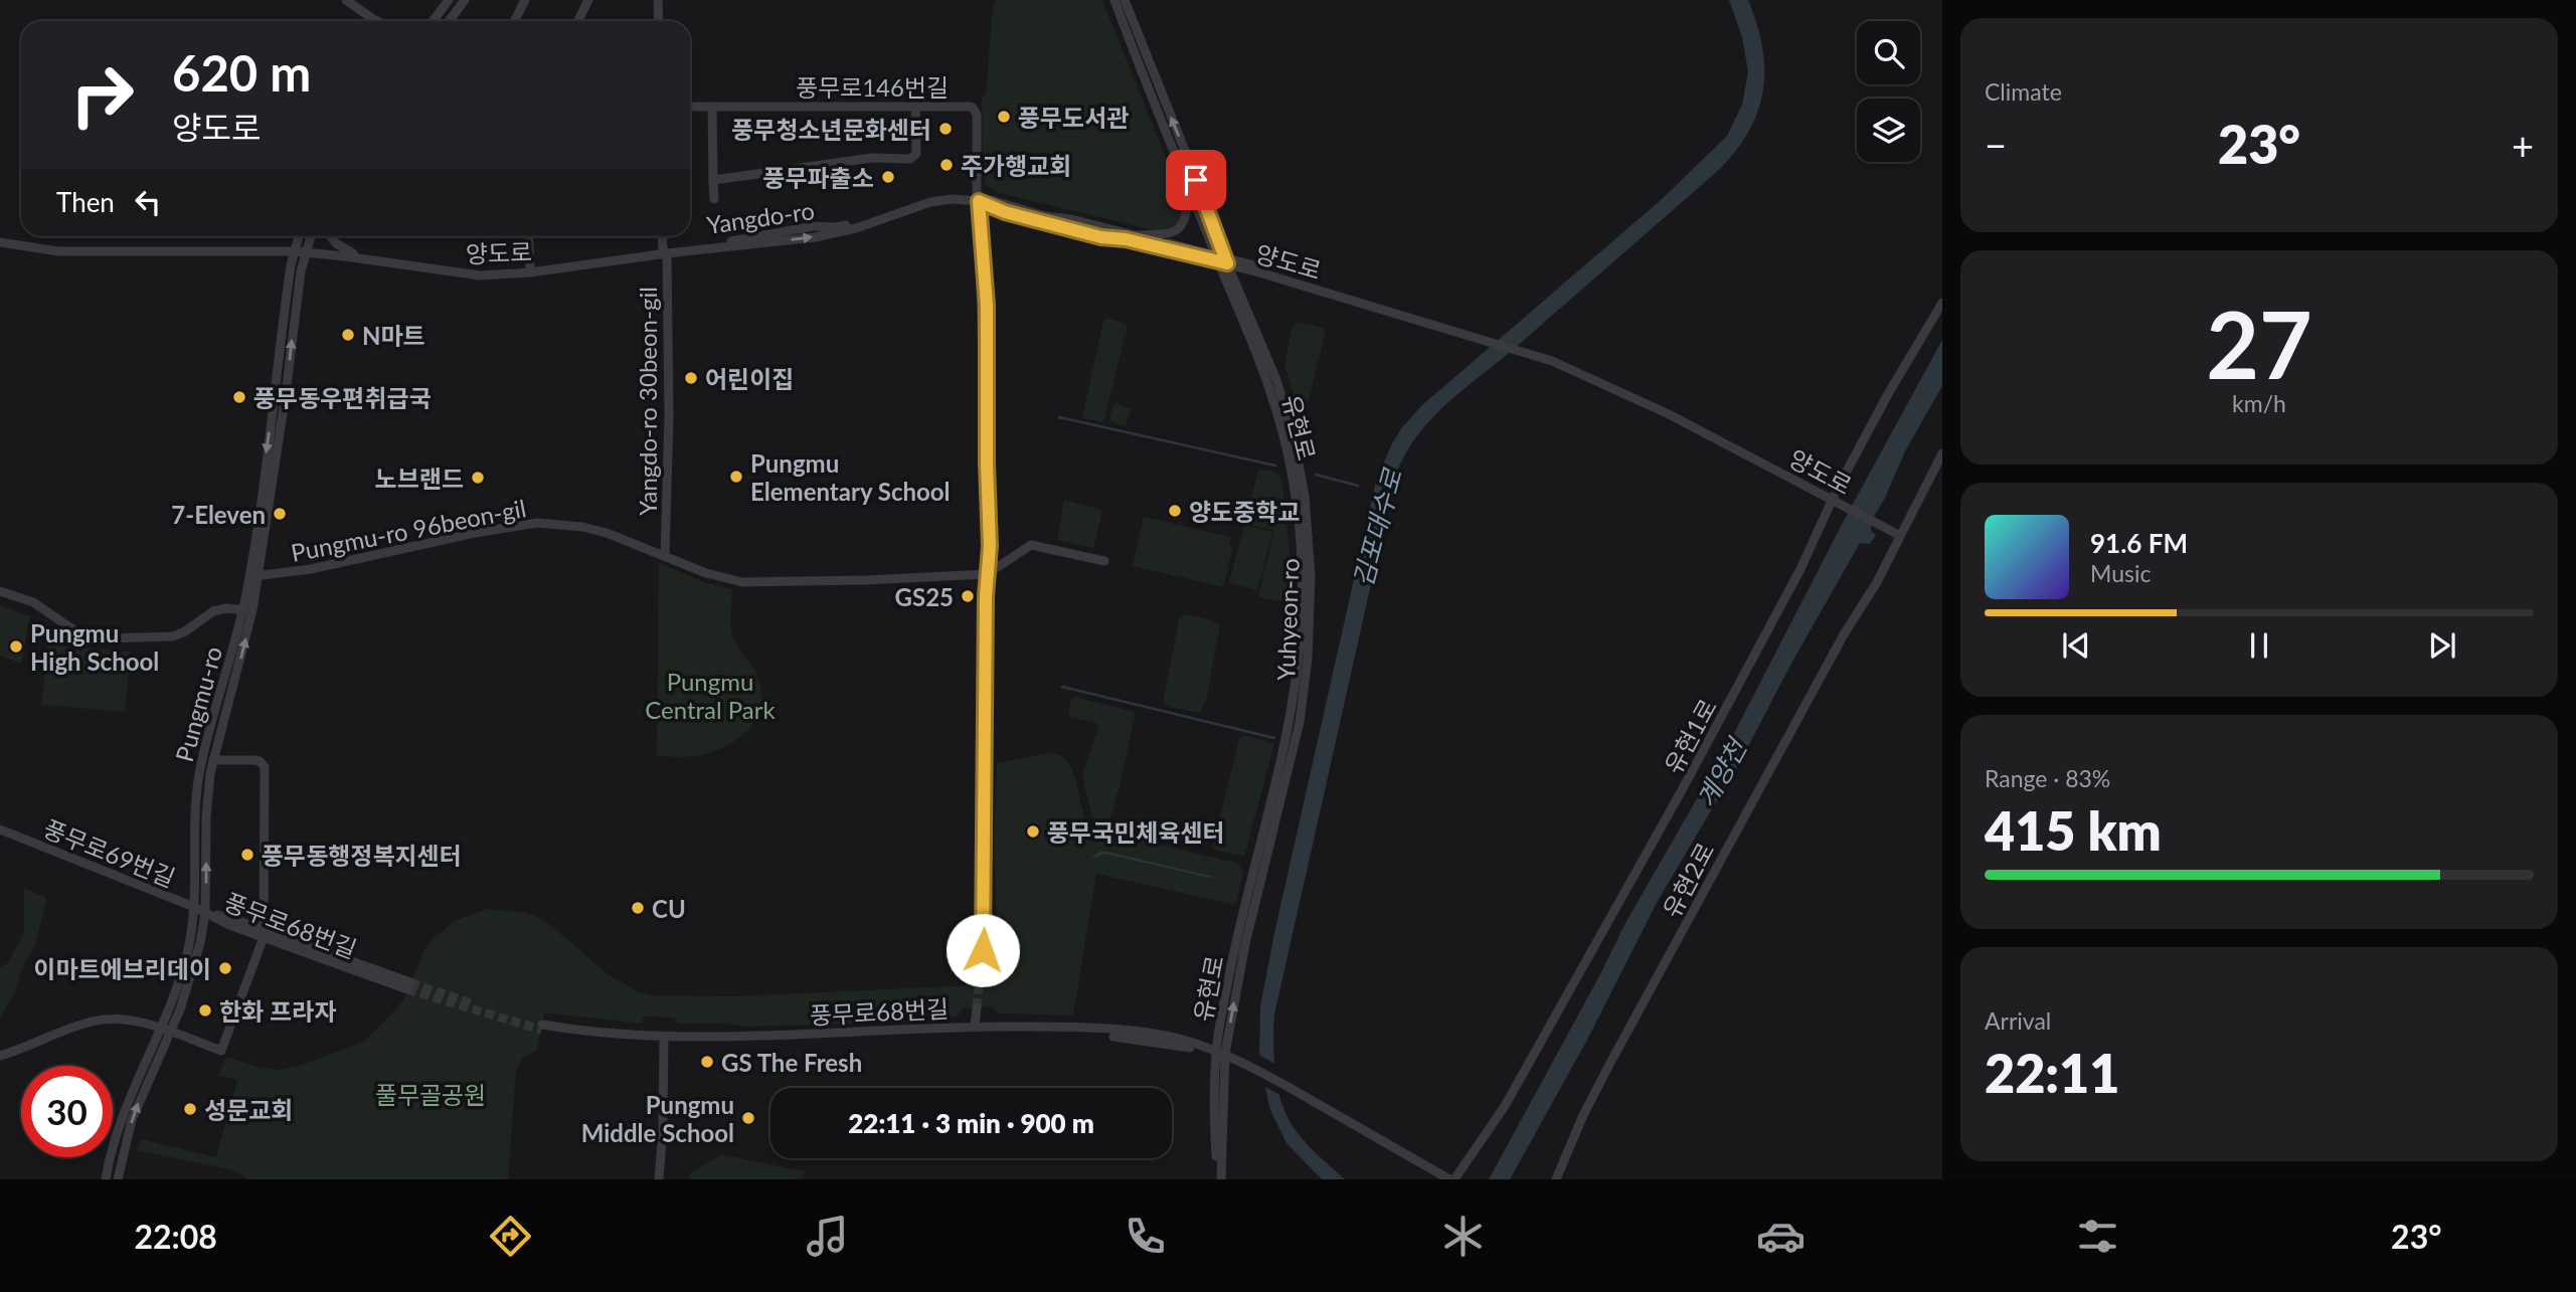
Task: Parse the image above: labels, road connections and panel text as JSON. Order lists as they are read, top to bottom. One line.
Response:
{"streets":{"street":["풍무로146번길","Yangdo-ro","양도로","Yangdo-ro 30beon-gil","Pungmu-ro 96beon-gil","Yuhyeon-ro","Pungmu-ro","유현1로","풍무로69번길","유현2로","풍무로68번길"]},"crossings":[["풍무로146번길","Yangdo-ro"],["풍무로146번길","양도로"],["Yangdo-ro","양도로"],["Yangdo-ro","Yangdo-ro 30beon-gil"],["Yangdo-ro","Yuhyeon-ro"],["Yangdo-ro","Pungmu-ro"],["양도로","Yangdo-ro 30beon-gil"],["양도로","Yuhyeon-ro"],["양도로","Pungmu-ro"],["양도로","유현1로"],["양도로","유현2로"],["Yangdo-ro 30beon-gil","Pungmu-ro 96beon-gil"],["Pungmu-ro 96beon-gil","Pungmu-ro"],["Yuhyeon-ro","풍무로68번길"],["Pungmu-ro","풍무로69번길"],["Pungmu-ro","풍무로68번길"],["풍무로69번길","풍무로68번길"]],"water":["김포대수로","계양천"],"parks":["Pungmu Central Park","풀무골공원"],"places":["풍무도서관","풍무청소년문화센터","주가행교회","풍무파출소","N마트","어린이집","풍무동우편취급국","Pungmu Elementary School","노브랜드","양도중학교","7-Eleven","GS25","Pungmu High School","풍무국민체육센터","풍무동행정복지센터","CU","이마트에브리데이","한화 프라자","GS The Fresh","성문교회","Pungmu Middle School"],"page":{"tile":["Climate",["27","km/h"],["Range · 83%","415 km"],["Arrival","22:11"]],"turn":["620 m","양도로"],"heat":["−","23°","+"],"then":"Then","song":["91.6 FM","Music"],"limit":"30","trip":"22:11 · 3 min · 900 m","tabs":["22:08","23°"]}}
